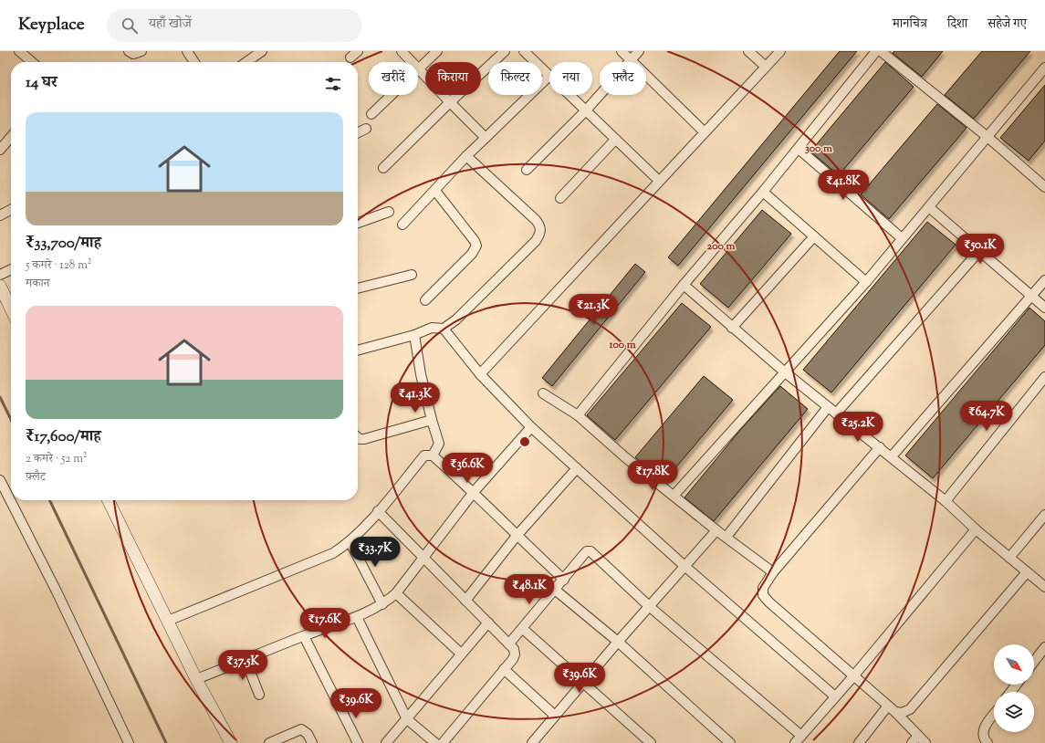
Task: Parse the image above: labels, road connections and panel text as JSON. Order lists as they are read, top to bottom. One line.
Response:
{"north":"bottom right","page":{"header":"Keyplace","search":"यहाँ खोजें","nav":["मानचित्र","दिशा","सहेजे गए"],"chip":["खरीदें","किराया","फ़िल्टर","नया","फ़्लैट"],"heading":"14 घर","list":[{"name":"₹33,700/माह","note":"5 कमरे · 128 m² · मकान"},{"name":"₹17,600/माह","note":"2 कमरे · 52 m² · फ़्लैट"}],"price":["₹41.8K","₹50.1K","₹21.3K","₹41.3K","₹64.7K","₹25.2K","₹36.6K","₹17.8K","₹33.7K","₹48.1K","₹17.6K","₹37.5K","₹39.6K","₹39.6K"]},"rings":["300 m","200 m","100 m"]}
